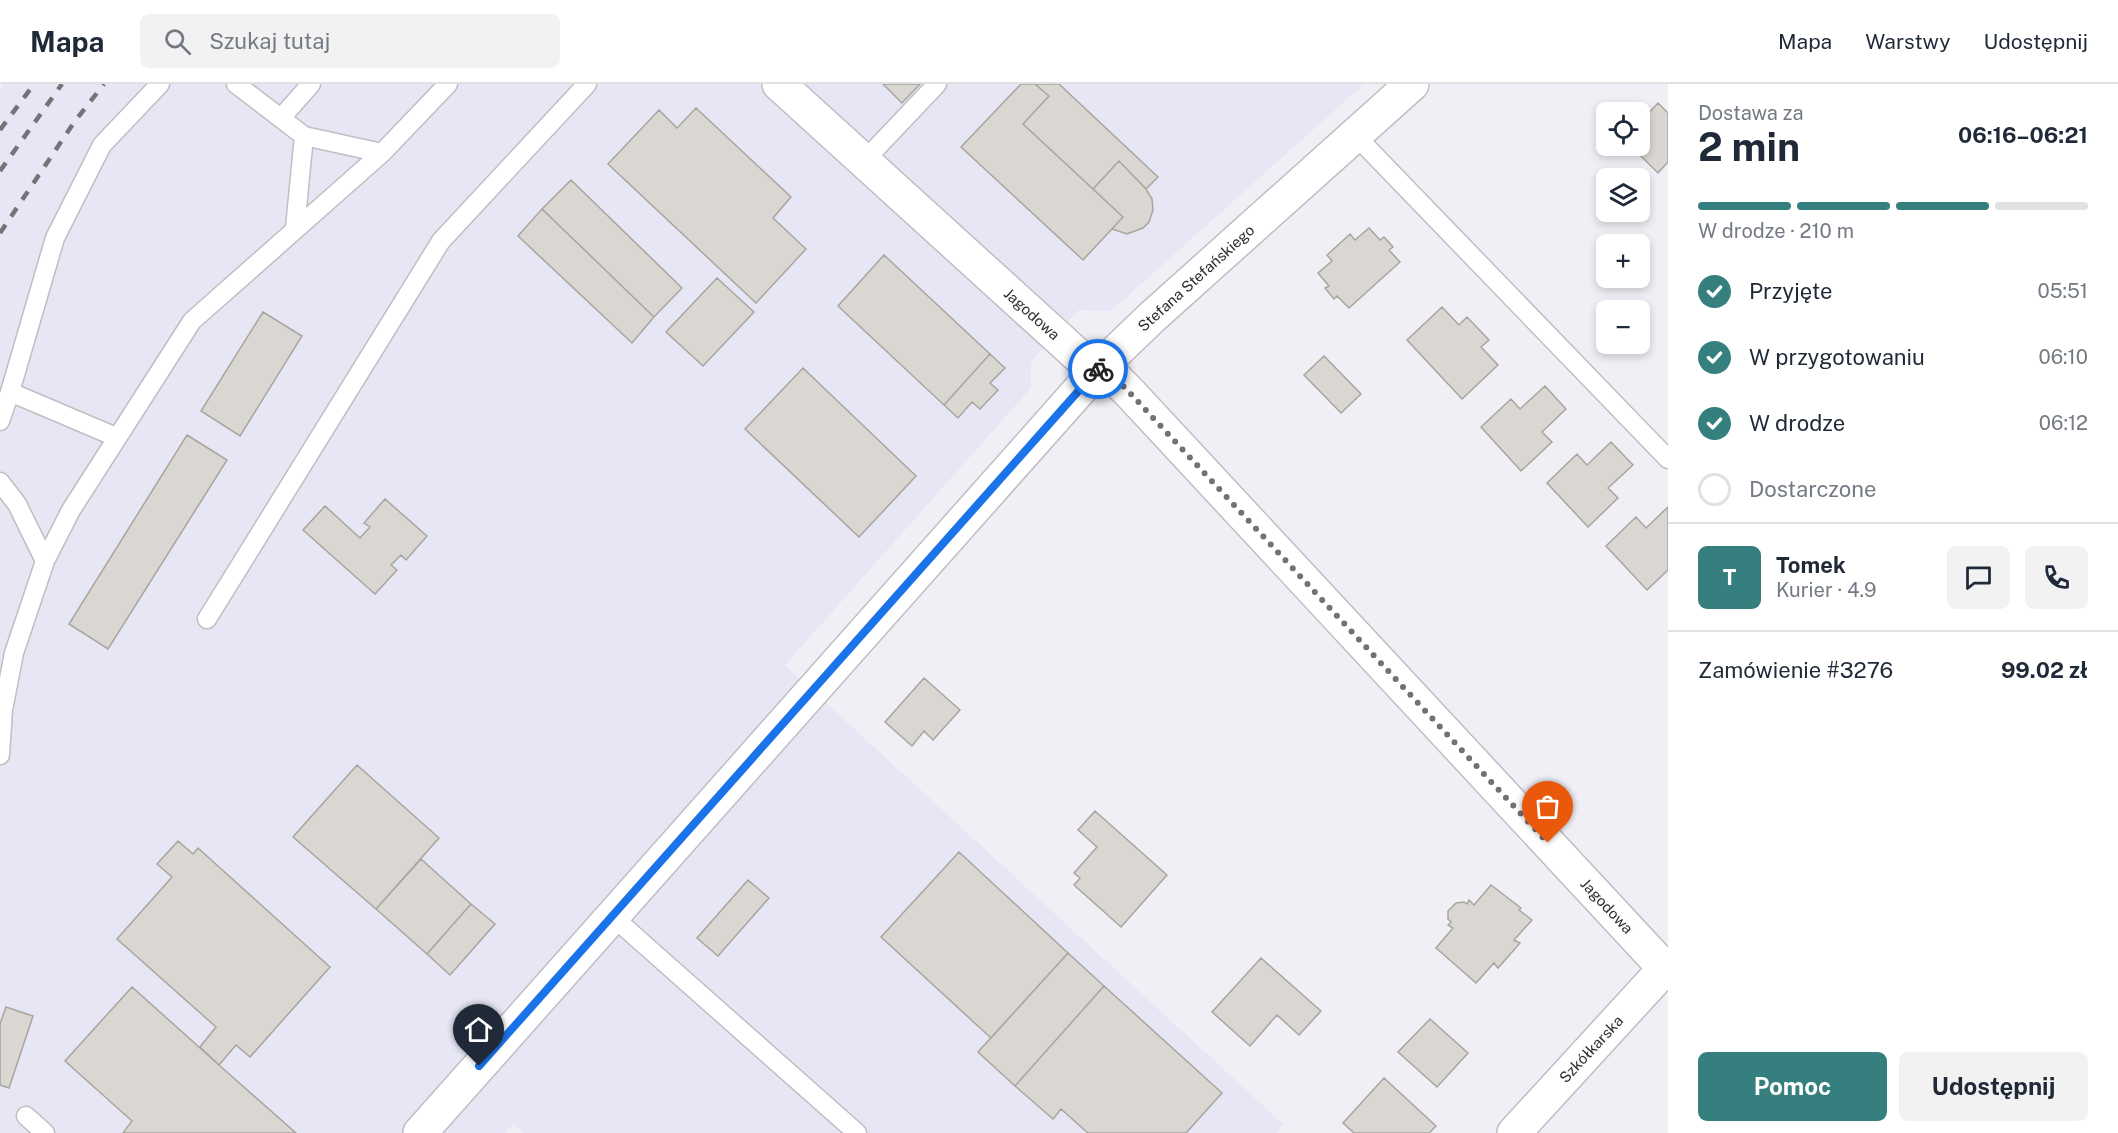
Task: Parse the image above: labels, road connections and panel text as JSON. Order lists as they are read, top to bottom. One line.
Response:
{"streets":{"street":["Stefana Stefańskiego","Jagodowa","Szkółkarska"]},"crossings":[["Stefana Stefańskiego","Jagodowa"],["Jagodowa","Szkółkarska"]],"page":{"header":"Mapa","search":"Szukaj tutaj","nav":["Mapa","Warstwy","Udostępnij"],"heading":["2 min","Dostawa za","06:16–06:21"],"panel":["Tomek","Kurier · 4.9","Zamówienie #3276","99.02 zł"],"map_buttons":["+","−"],"bar":"W drodze · 210 m","list":[["Przyjęte","05:51"],["W przygotowaniu","06:10"],["W drodze","06:12"],"Dostarczone"],"round":"T","buttons":["Pomoc","Udostępnij"]}}
